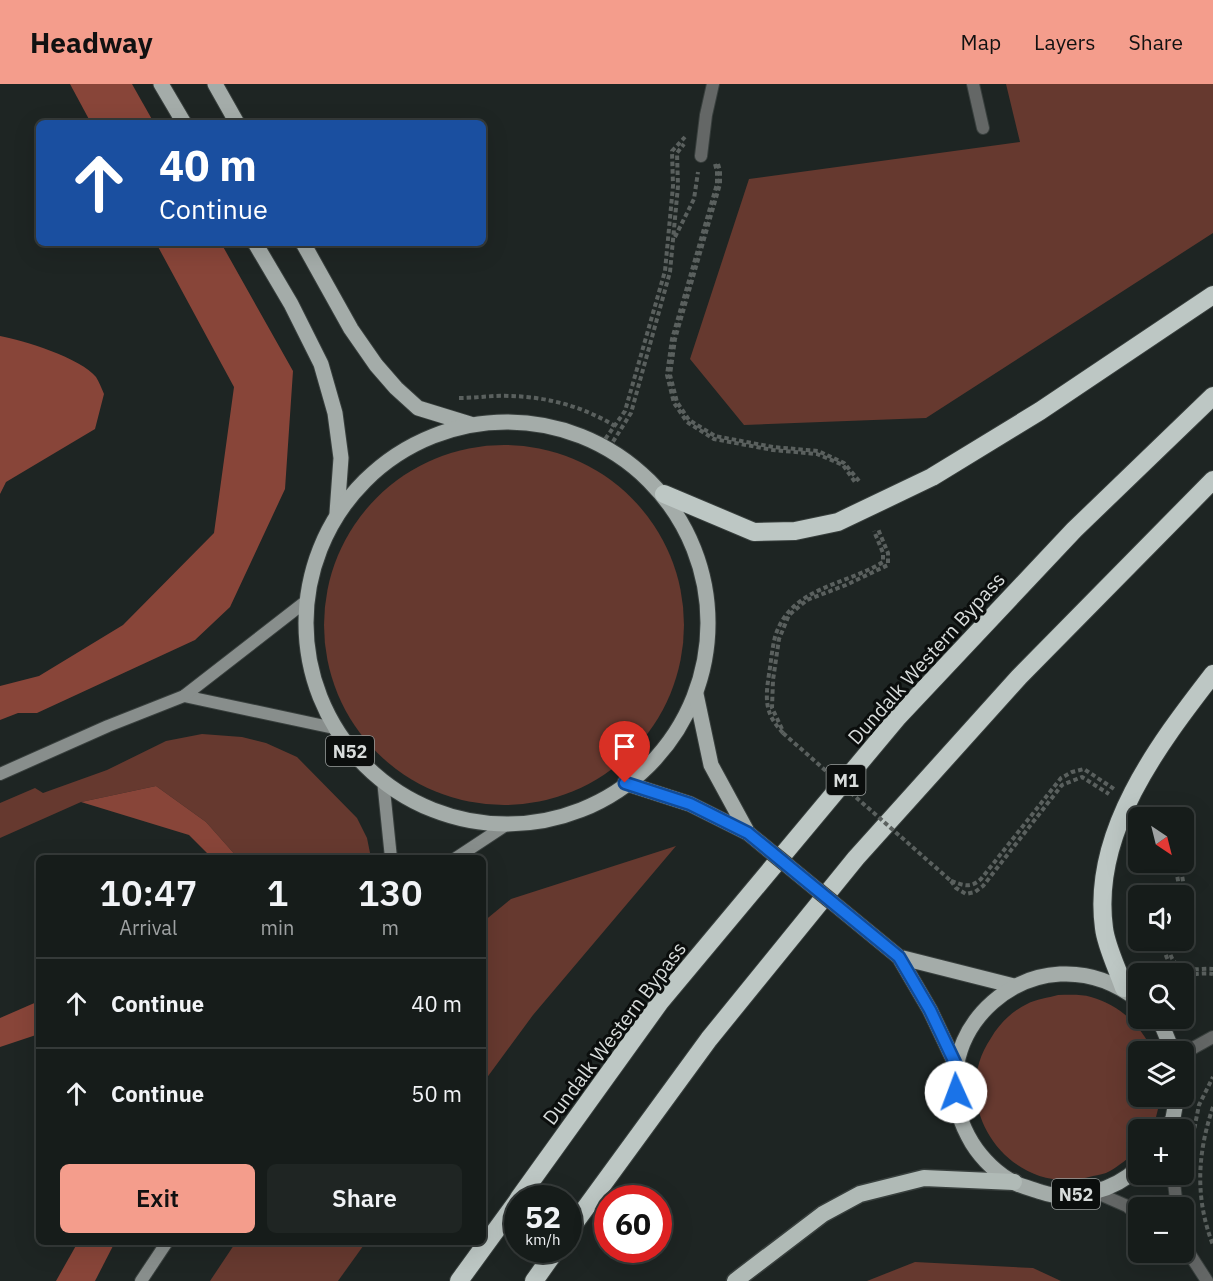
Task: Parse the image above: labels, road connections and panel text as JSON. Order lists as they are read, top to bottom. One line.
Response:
{"streets":{"highway":["Dundalk Western Bypass","M1"],"main road":["N52"]},"north":"bottom right","page":{"header":"Headway","nav":["Map","Layers","Share"],"turn":["40 m","Continue"],"map_buttons":["+","−"],"eta":["10:47","Arrival","1","min","130","m"],"list":[{"name":"Continue","value":"40 m"},{"name":"Continue","value":"50 m"}],"buttons":["Exit","Share"],"speed":"52 km/h","limit":"60"}}
